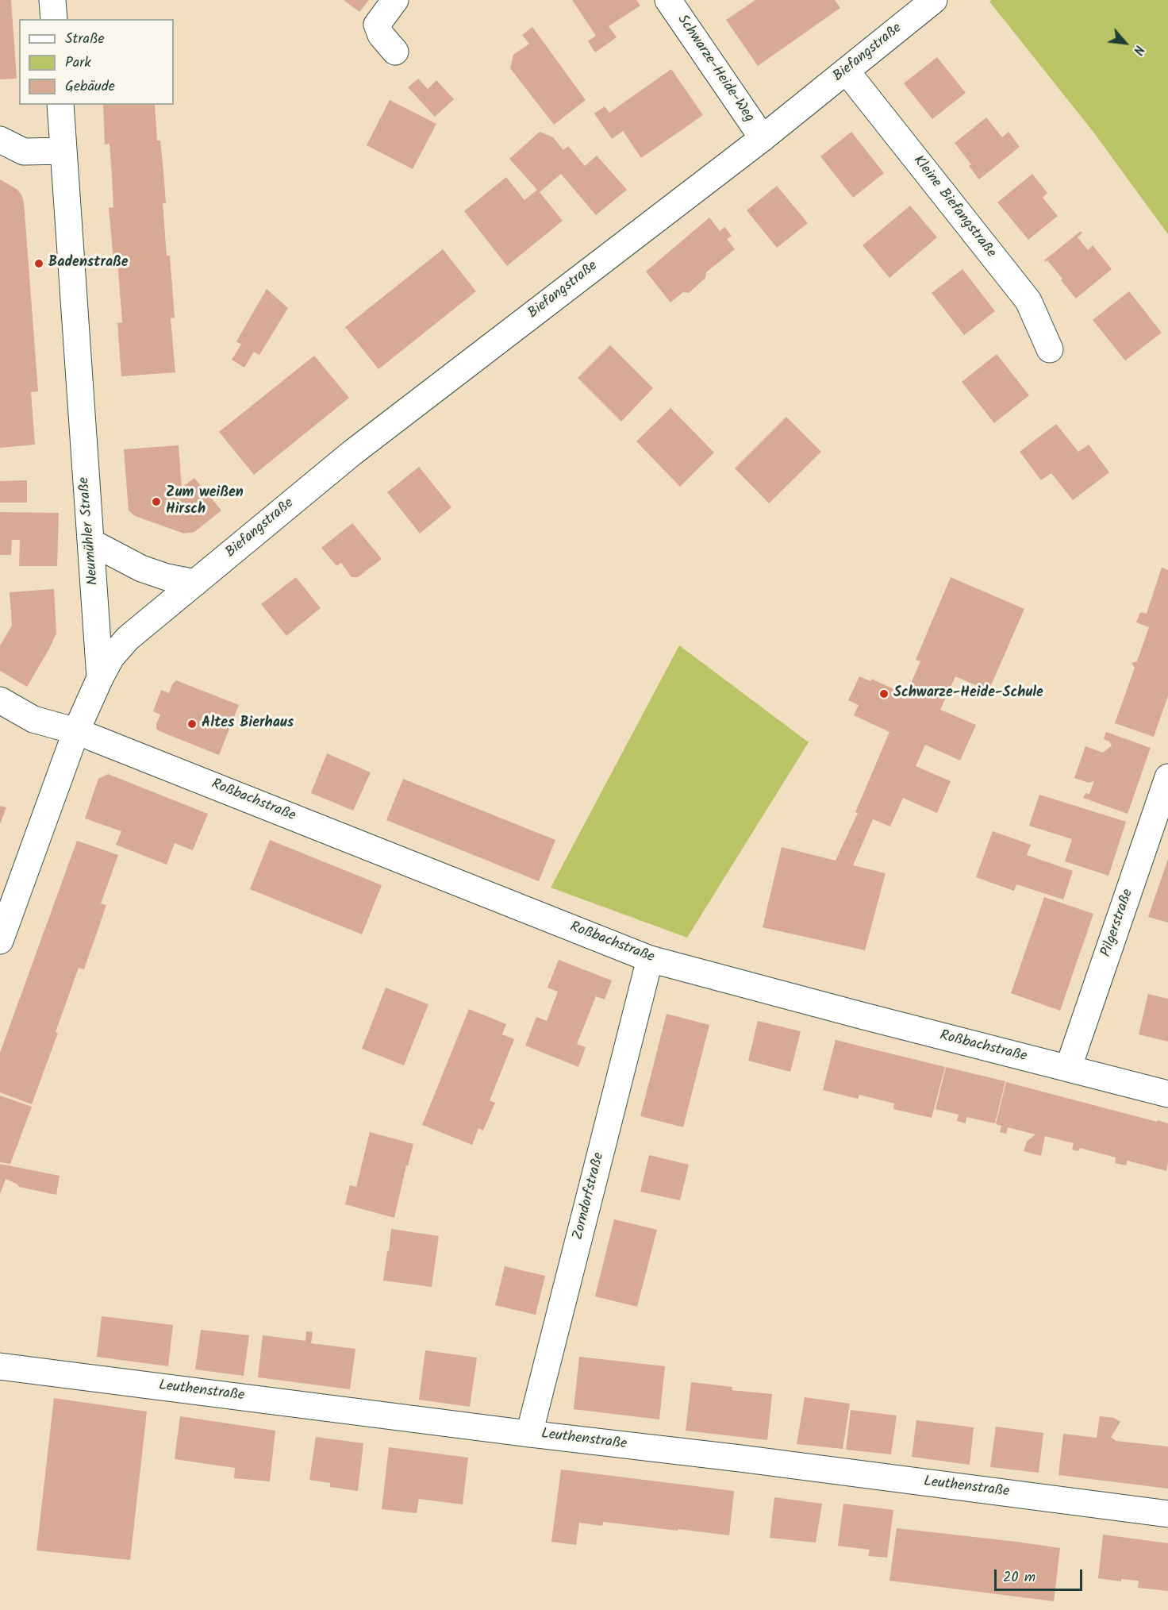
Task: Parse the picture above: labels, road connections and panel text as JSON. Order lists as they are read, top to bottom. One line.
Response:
{"streets":{"street":["Biefangstraße","Schwarze-Heide-Weg","Kleine Biefangstraße","Neumühler Straße","Roßbachstraße","Pilgerstraße","Zorndorfstraße","Leuthenstraße"]},"crossings":[["Biefangstraße","Schwarze-Heide-Weg"],["Biefangstraße","Kleine Biefangstraße"],["Biefangstraße","Neumühler Straße"],["Neumühler Straße","Roßbachstraße"],["Roßbachstraße","Pilgerstraße"],["Roßbachstraße","Zorndorfstraße"],["Zorndorfstraße","Leuthenstraße"]],"places":["Badenstraße","Zum weißen Hirsch","Schwarze-Heide-Schule","Altes Bierhaus"],"legend":["Straße","Park","Gebäude"],"scale_bar":"20 m","north":"bottom right"}
